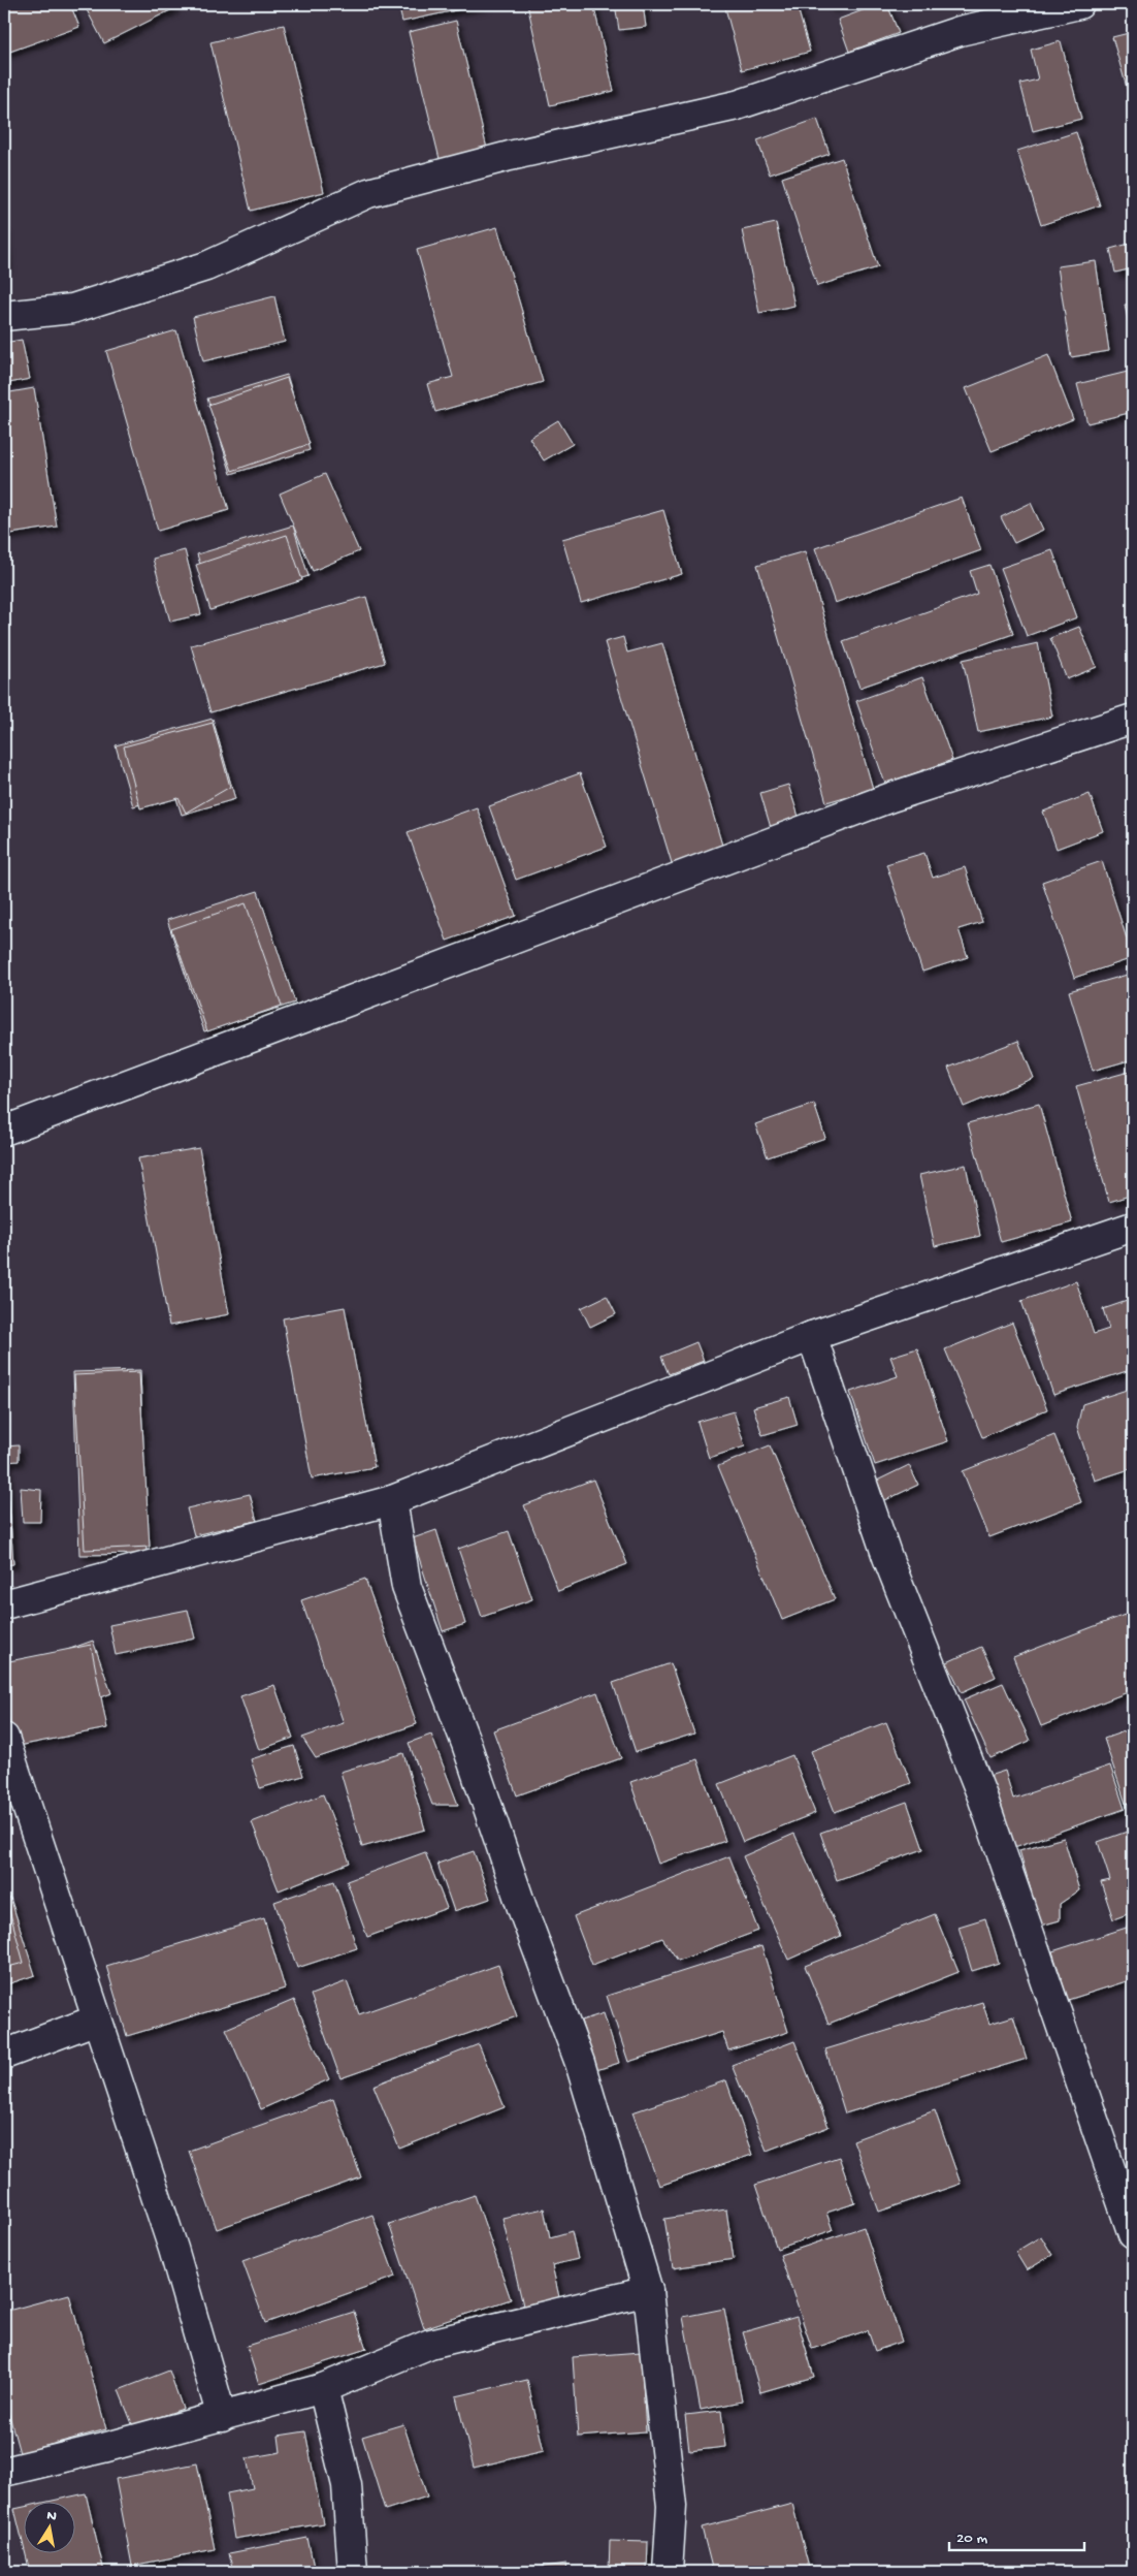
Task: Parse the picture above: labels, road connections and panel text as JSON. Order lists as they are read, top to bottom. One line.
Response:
{"scale_bar":"20 m","north":"top"}
